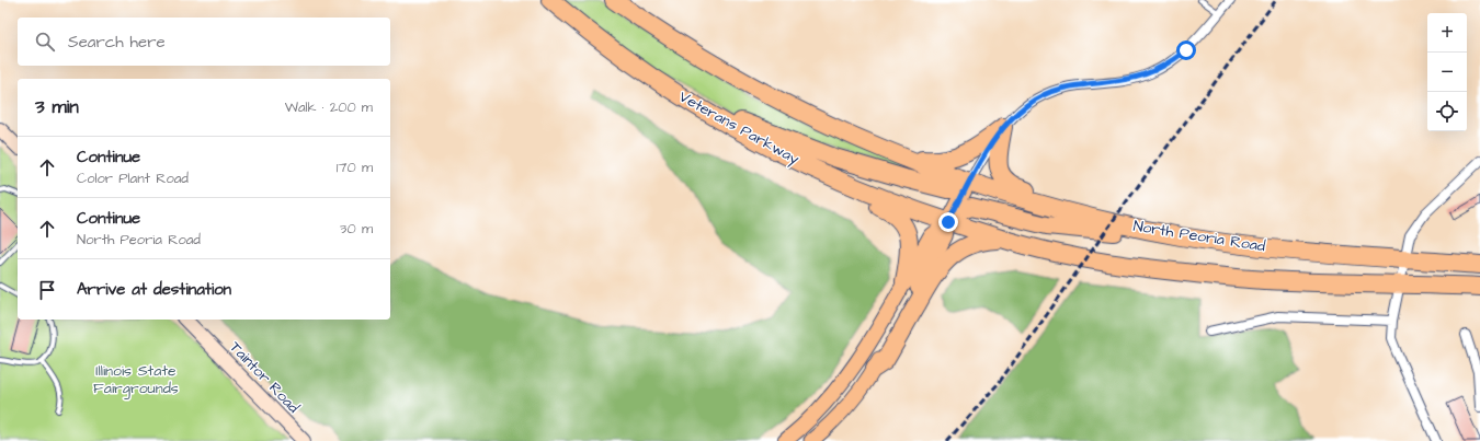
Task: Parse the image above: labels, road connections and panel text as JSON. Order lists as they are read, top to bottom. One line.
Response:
{"streets":{"highway":["Veterans Parkway","North Peoria Road"],"main road":["Taintor Road"]},"parks":["Illinois State Fairgrounds"],"page":{"map_buttons":["+","−"],"search":"Search here","heading":["3 min","Walk · 200 m"],"list":[["Continue","Color Plant Road","170 m"],["Continue","North Peoria Road","30 m"],"Arrive at destination"]}}
